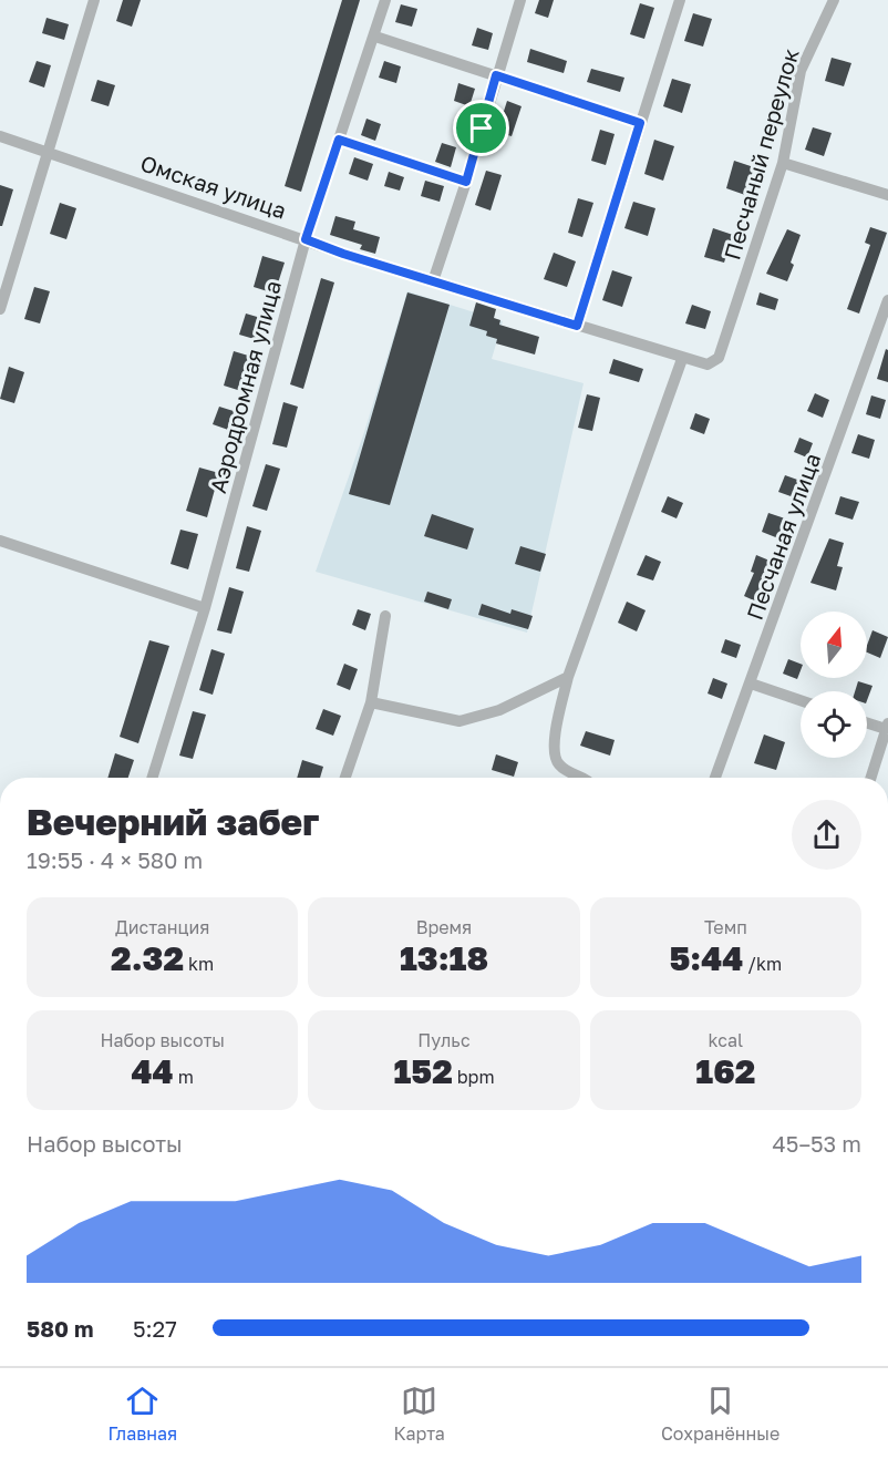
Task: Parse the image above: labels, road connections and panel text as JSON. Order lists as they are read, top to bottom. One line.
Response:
{"streets":{"street":["Песчаный переулок","Омская улица","Аэродромная улица","Песчаная улица"]},"crossings":[["Песчаный переулок","Омская улица"],["Омская улица","Аэродромная улица"]],"north":"top","page":{"heading":["Вечерний забег","19:55 · 4 × 580 m"],"stats":[["Дистанция","2.32 km"],["Время","13:18"],["Темп","5:44 /km"],["Набор высоты","44 m"],["Пульс","152 bpm"],["kcal","162"]],"chart":["Набор высоты","45–53 m"],"list":[{"name":"580 m","note":"5:27"}],"tabs":["Главная","Карта","Сохранённые"]}}
